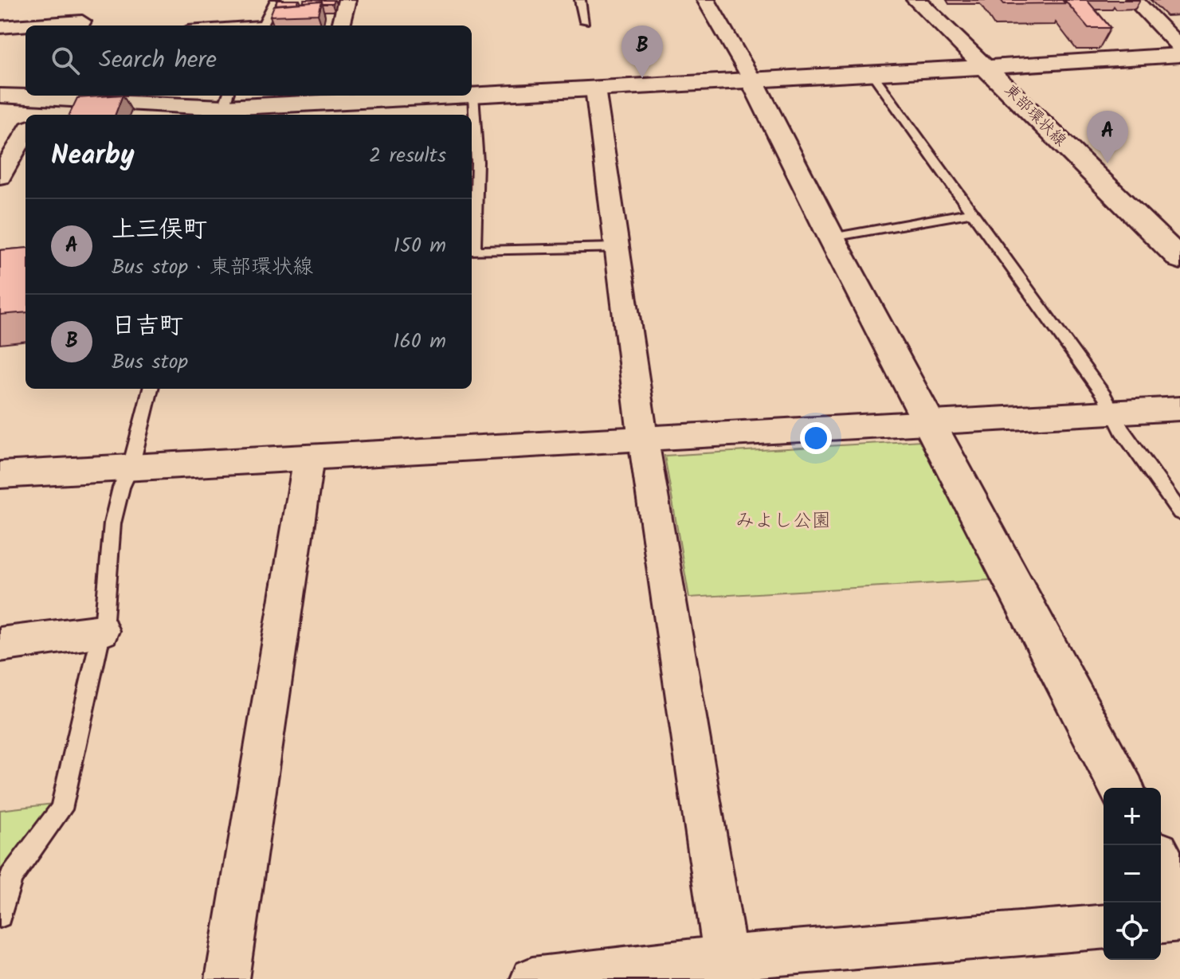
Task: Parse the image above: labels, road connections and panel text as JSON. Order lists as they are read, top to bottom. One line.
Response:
{"streets":{"street":["東部環状線"]},"parks":["みよし公園"],"page":{"pins":["B","A"],"search":"Search here","heading":["Nearby","2 results"],"list":[{"mark":"A","name":"上三俣町","note":"Bus stop · 東部環状線","value":"150 m"},{"mark":"B","name":"日吉町","note":"Bus stop","value":"160 m"}],"map_buttons":["+","−"]}}
